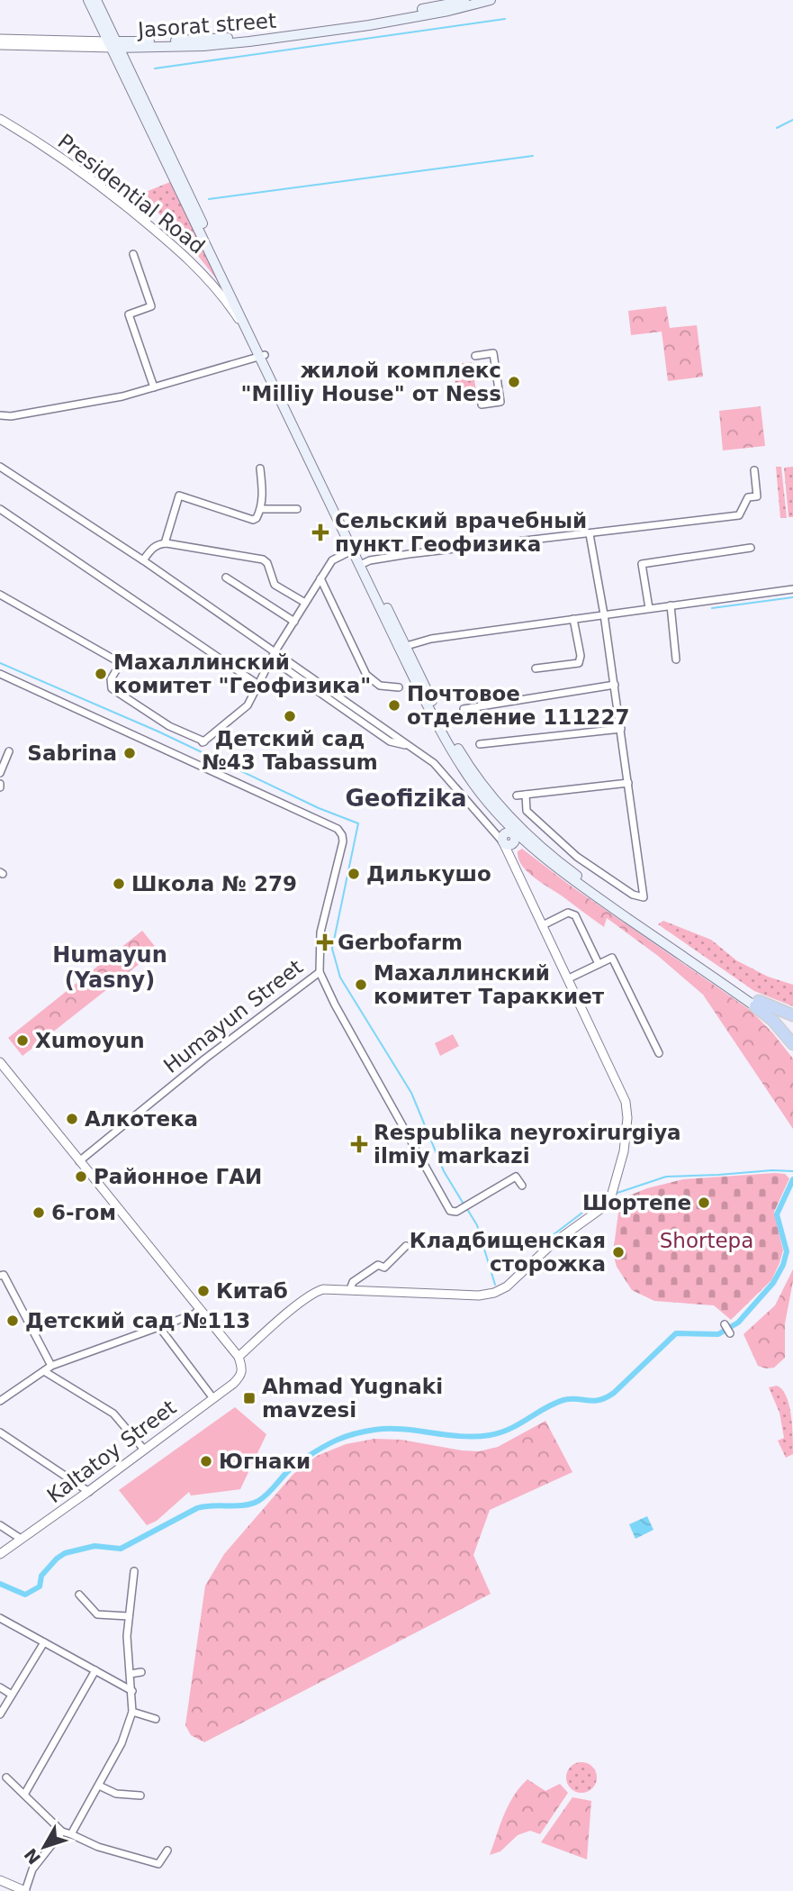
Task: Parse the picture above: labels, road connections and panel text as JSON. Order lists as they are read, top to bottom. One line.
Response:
{"streets":{"main road":["Jasorat street"],"street":["Presidential Road","Humayun Street","Kaltatoy Street"]},"districts":["Geofizika","Humayun (Yasny)"],"parks":["Shortepa"],"places":{"other":["жилой комплекс \"Milliy House\" от Ness","Махаллинский комитет \"Геофизика\"","Почтовое отделение 111227","Детский сад №43 Tabassum","Sabrina","Дилькушо","Школа № 279","Махаллинский комитет Тараккиет","Xumoyun","Алкотека","Районное ГАИ","Шортепе","6-гом","Кладбищенская сторожка","Китаб","Детский сад №113","Югнаки"],"health":["Сельский врачебный пункт Геофизика","Gerbofarm","Respublika neyroxirurgiya ilmiy markazi"],"transit":["Ahmad Yugnaki mavzesi"]},"north":"bottom left"}
